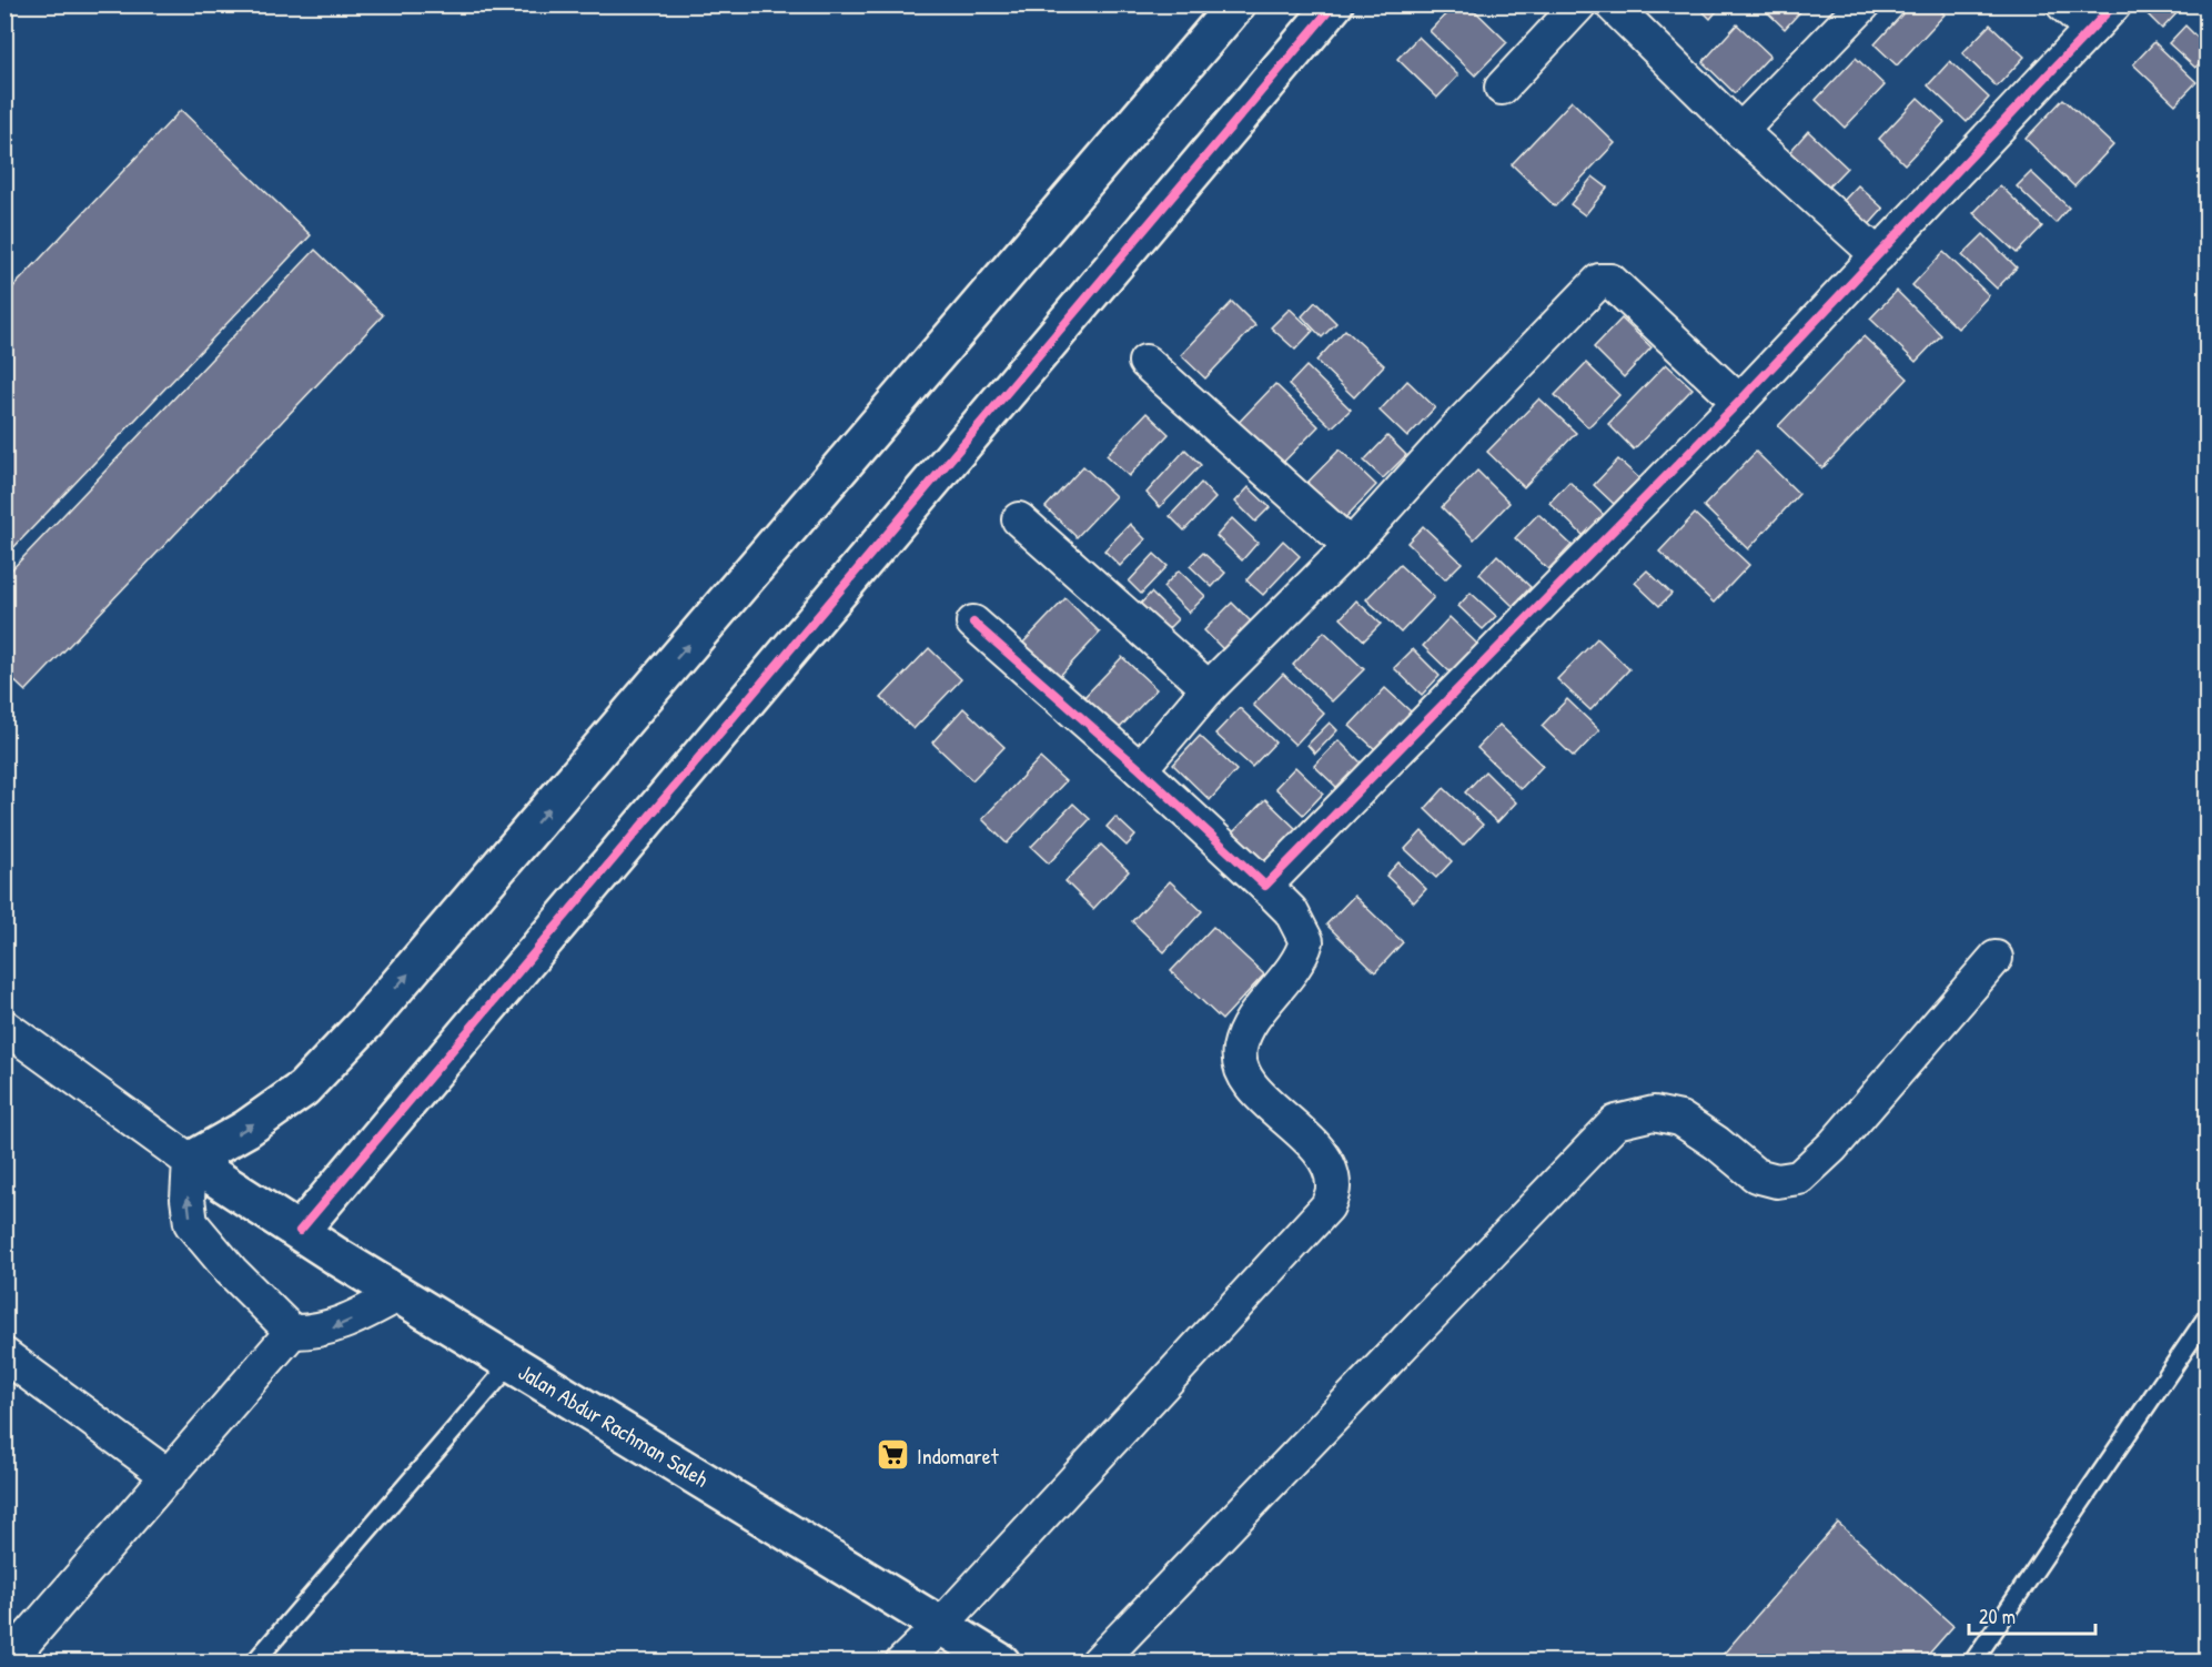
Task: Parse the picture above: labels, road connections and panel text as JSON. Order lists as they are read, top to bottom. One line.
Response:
{"streets":{"street":["Jalan Abdur Rachman Saleh"]},"places":{"supermarket":["Indomaret"]},"scale_bar":"20 m"}
